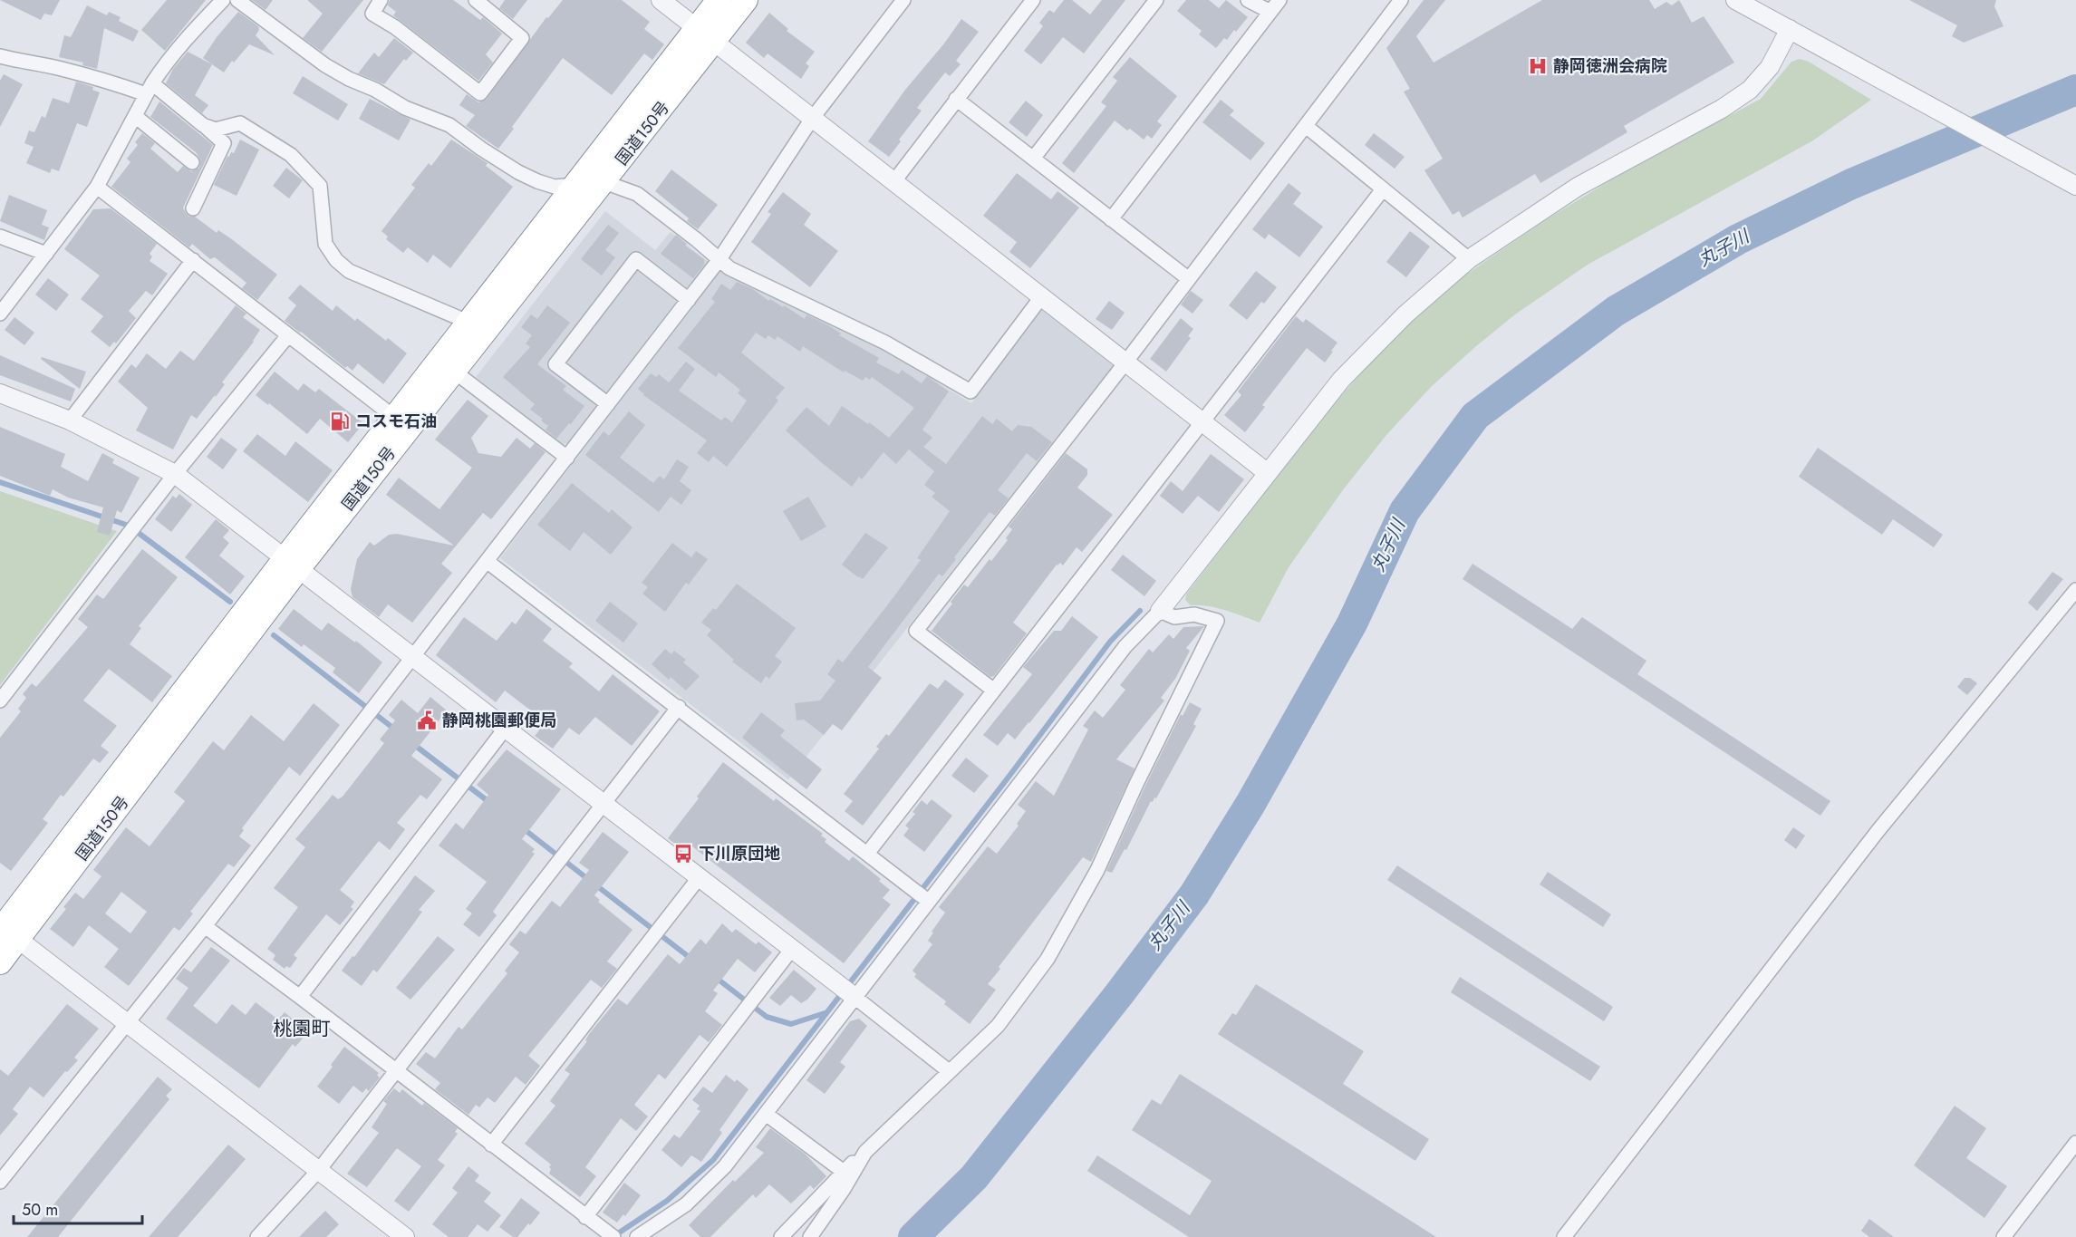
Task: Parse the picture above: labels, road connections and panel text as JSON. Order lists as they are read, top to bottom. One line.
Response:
{"streets":{"highway":["国道150号"]},"districts":["桃園町"],"water":["丸子川"],"places":{"hospital":["静岡徳洲会病院"],"fuel station":["コスモ石油"],"public building":["静岡桃園郵便局"],"bus stop":["下川原団地"]},"scale_bar":"50 m"}
